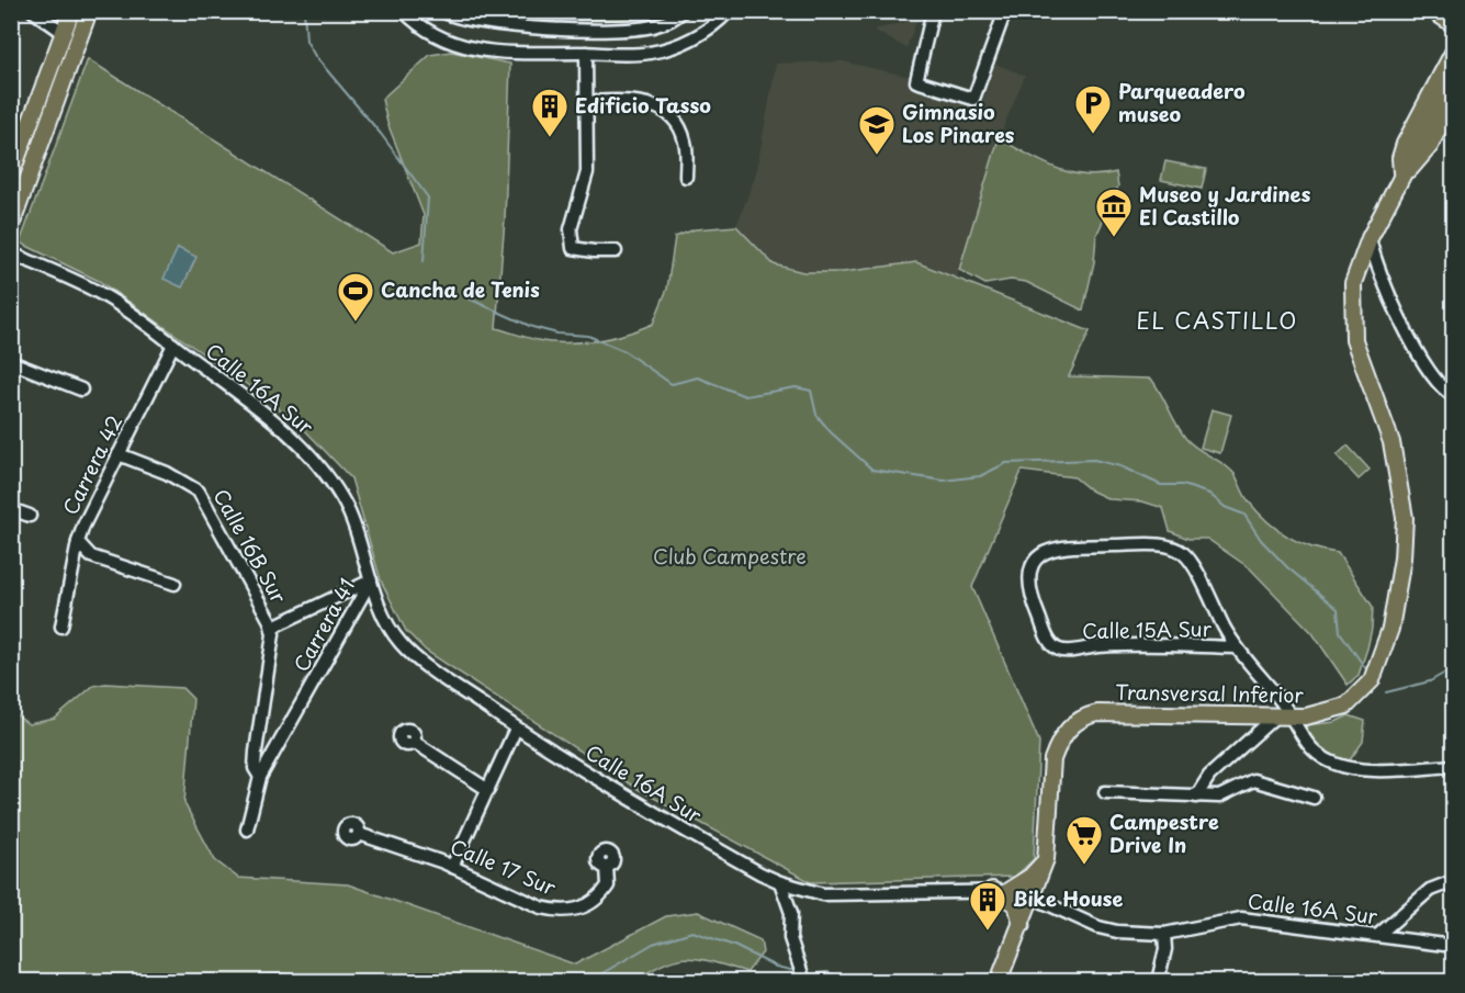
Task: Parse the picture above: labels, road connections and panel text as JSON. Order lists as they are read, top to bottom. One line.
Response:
{"streets":{"main road":["Transversal Inferior"],"street":["Calle 16A Sur","Carrera 42","Calle 16B Sur","Carrera 41","Calle 15A Sur","Calle 17 Sur"]},"crossings":[["Calle 16A Sur","Carrera 42"],["Calle 16A Sur","Carrera 41"],["Calle 16A Sur","Transversal Inferior"],["Carrera 42","Calle 16B Sur"],["Calle 16B Sur","Carrera 41"]],"districts":["EL CASTILLO"],"parks":["Club Campestre"],"places":{"parking":["Parqueadero museo"],"building":["Edificio Tasso","Bike House"],"school or university":["Gimnasio Los Pinares"],"museum":["Museo y Jardines El Castillo"],"sports":["Cancha de Tenis"],"supermarket":["Campestre Drive In"]}}
